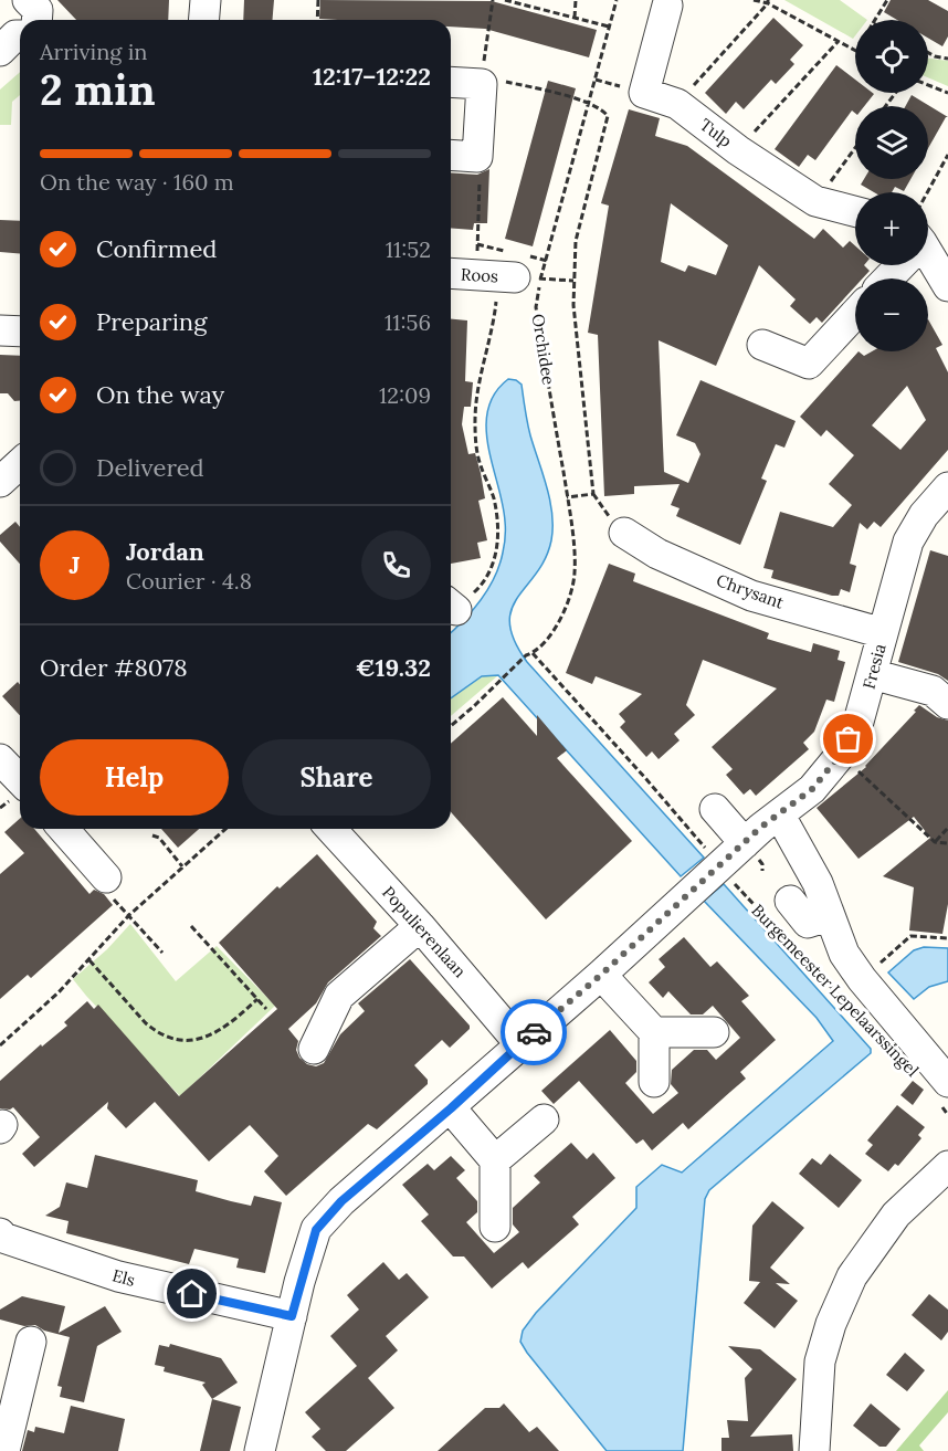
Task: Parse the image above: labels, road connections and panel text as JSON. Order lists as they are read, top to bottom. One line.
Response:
{"streets":{"street":["Tulp","Roos","Chrysant","Fresia","Populierenlaan","Burgemeester Lepelaarssingel","Els"],"path":["Orchidee"]},"crossings":[["Roos","Orchidee"],["Chrysant","Fresia"],["Fresia","Burgemeester Lepelaarssingel"]],"page":{"map_buttons":["+","−"],"heading":["2 min","Arriving in","12:17–12:22"],"panel":["Jordan","Courier · 4.8","Order #8078","€19.32"],"bar":"On the way · 160 m","list":[["Confirmed","11:52"],["Preparing","11:56"],["On the way","12:09"],"Delivered"],"round":"J","buttons":["Help","Share"]}}
